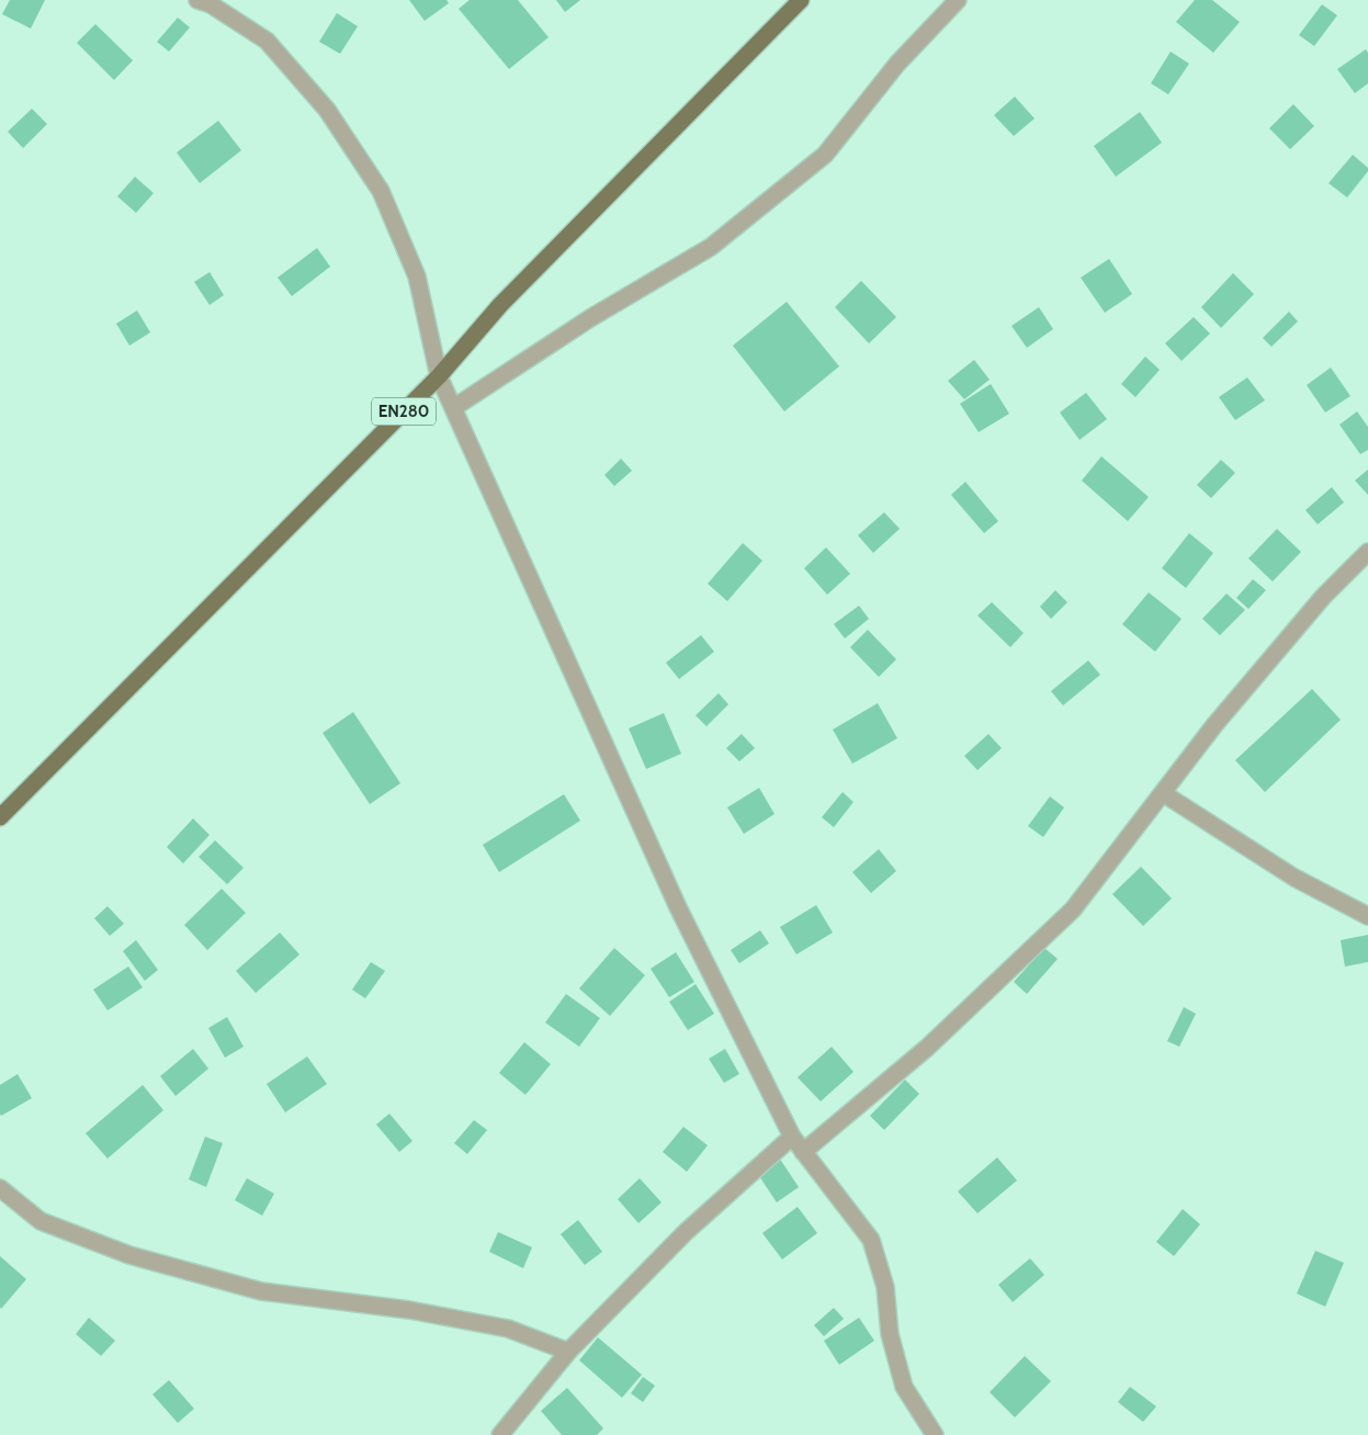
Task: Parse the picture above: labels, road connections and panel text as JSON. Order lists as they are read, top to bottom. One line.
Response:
{"streets":{"main road":["EN280"]}}
